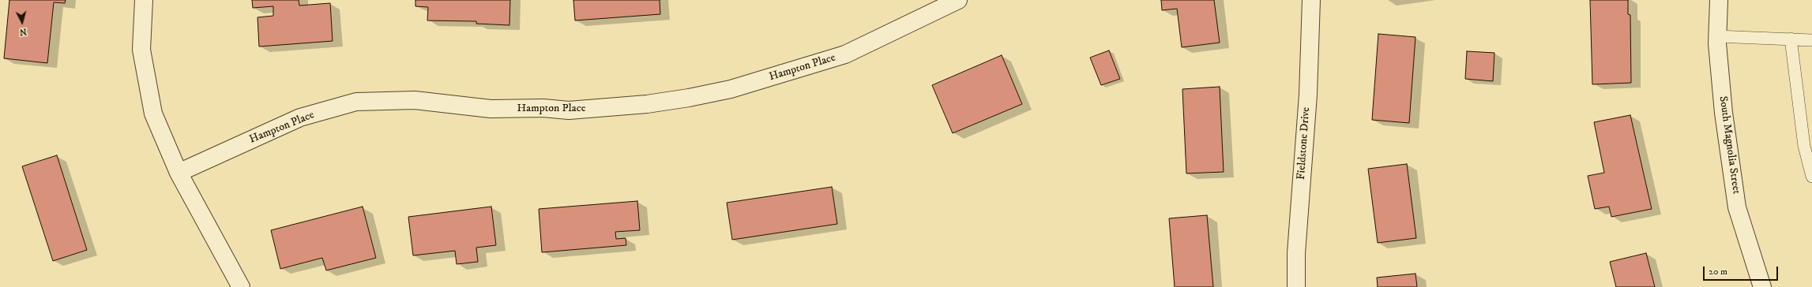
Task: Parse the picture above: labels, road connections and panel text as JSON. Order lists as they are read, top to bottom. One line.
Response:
{"streets":{"street":["Hampton Place","Fieldstone Drive","South Magnolia Street"]},"scale_bar":"20 m","north":"bottom"}
